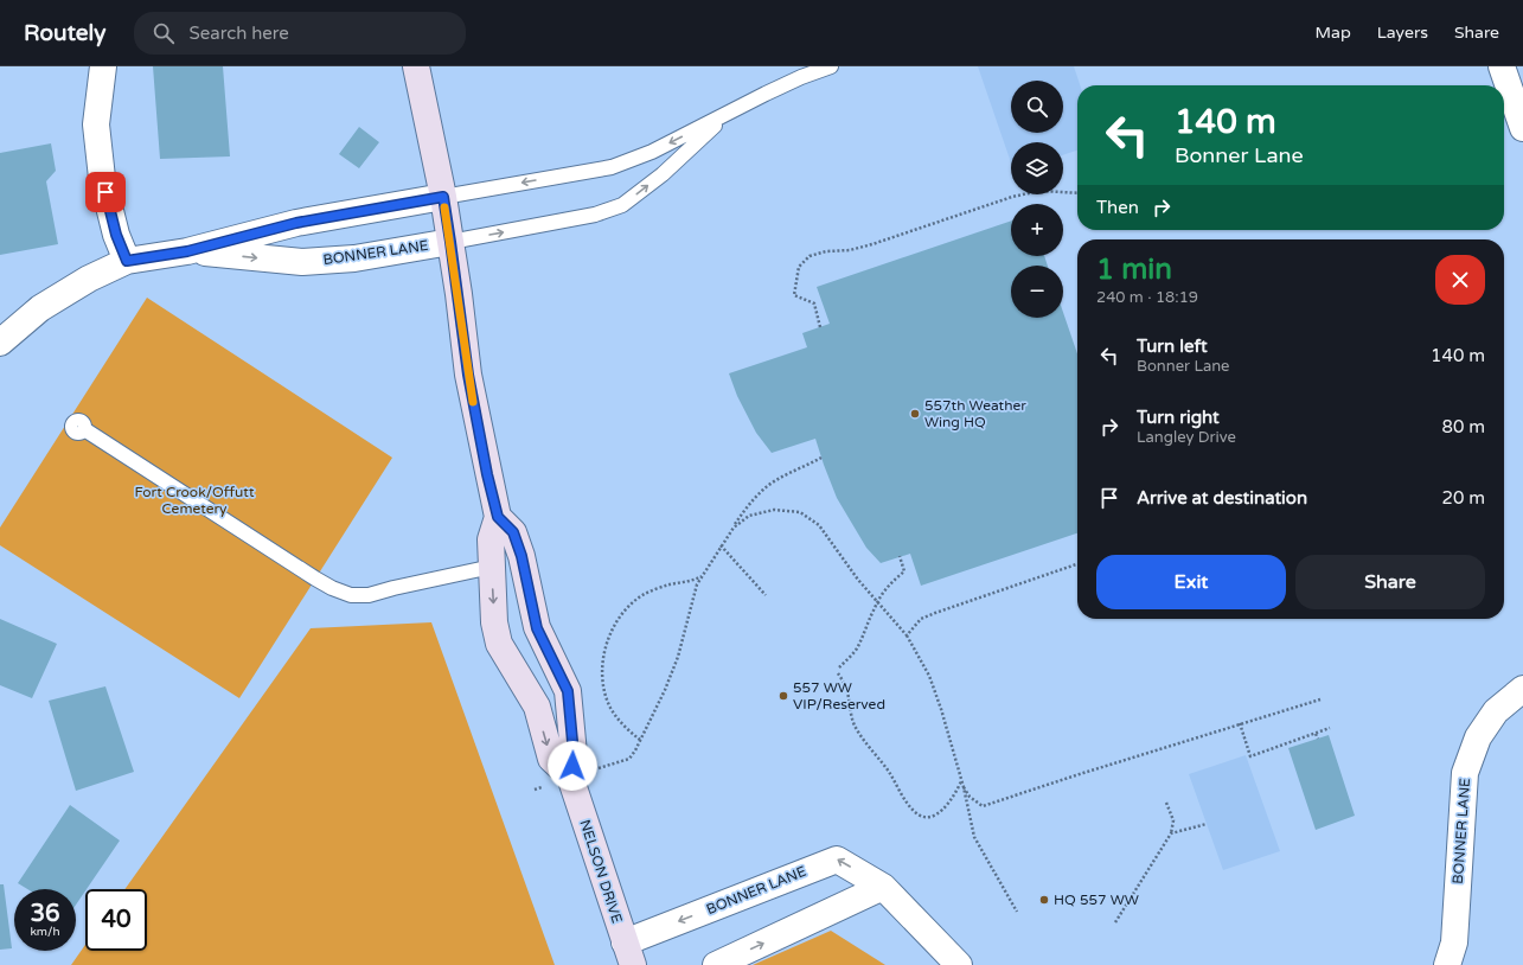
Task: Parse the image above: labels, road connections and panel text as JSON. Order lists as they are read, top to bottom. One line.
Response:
{"streets":{"street":["BONNER LANE","NELSON DRIVE"]},"crossings":[["BONNER LANE","NELSON DRIVE"]],"parks":["Fort Crook/Offutt Cemetery"],"places":["557th Weather Wing HQ","557 WW VIP/Reserved","HQ 557 WW"],"page":{"header":"Routely","search":"Search here","nav":["Map","Layers","Share"],"map_buttons":["+","−"],"turn":["140 m","Bonner Lane"],"then":"Then","heading":["1 min","240 m · 18:19"],"list":[{"name":"Turn left","note":"Bonner Lane","value":"140 m"},{"name":"Turn right","note":"Langley Drive","value":"80 m"},{"name":"Arrive at destination","value":"20 m"}],"buttons":["Exit","Share"],"speed":"36 km/h","limit":"40"}}
